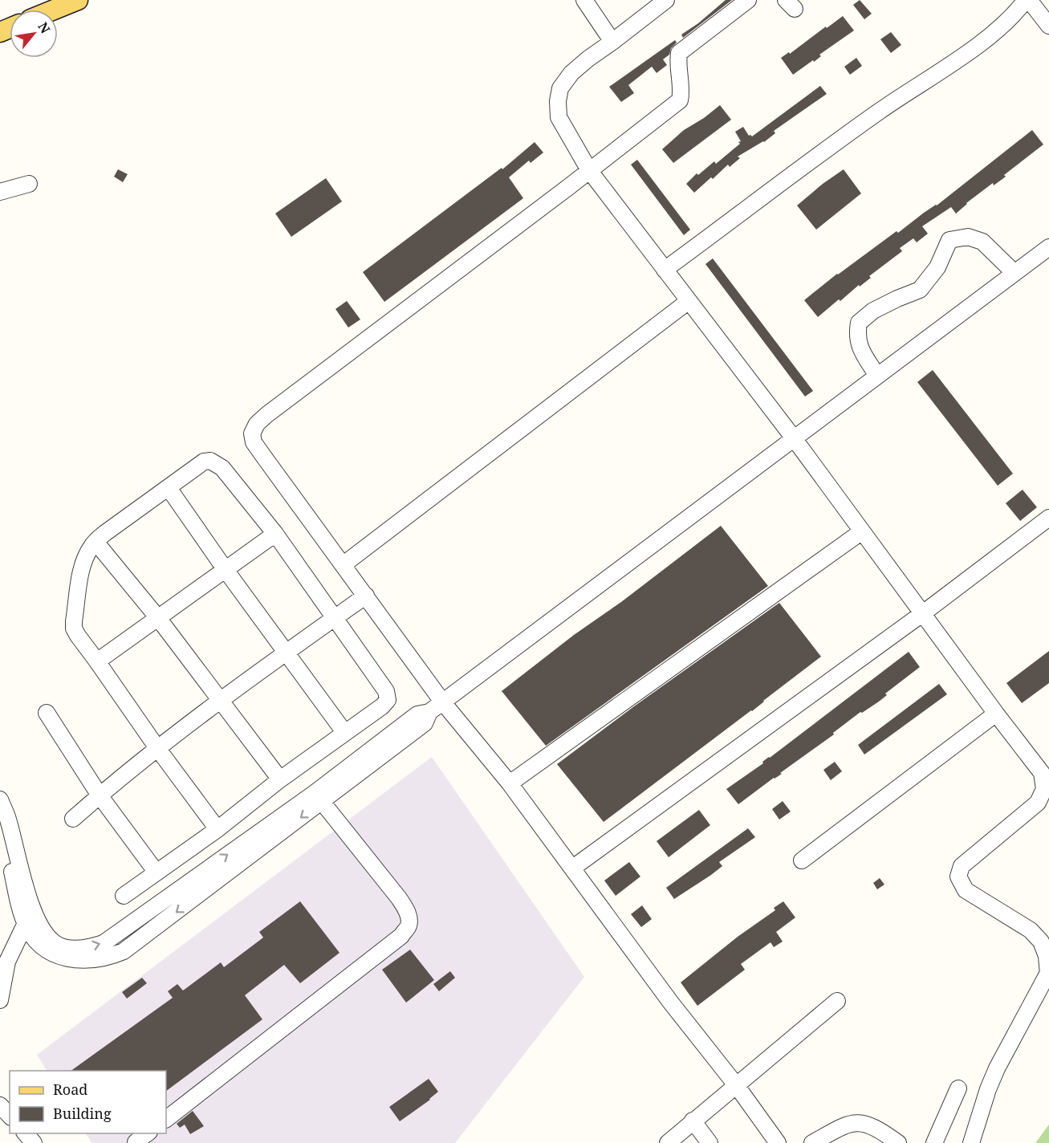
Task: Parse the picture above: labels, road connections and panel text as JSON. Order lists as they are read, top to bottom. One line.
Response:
{"legend":["Road","Building"],"north":"top right"}
